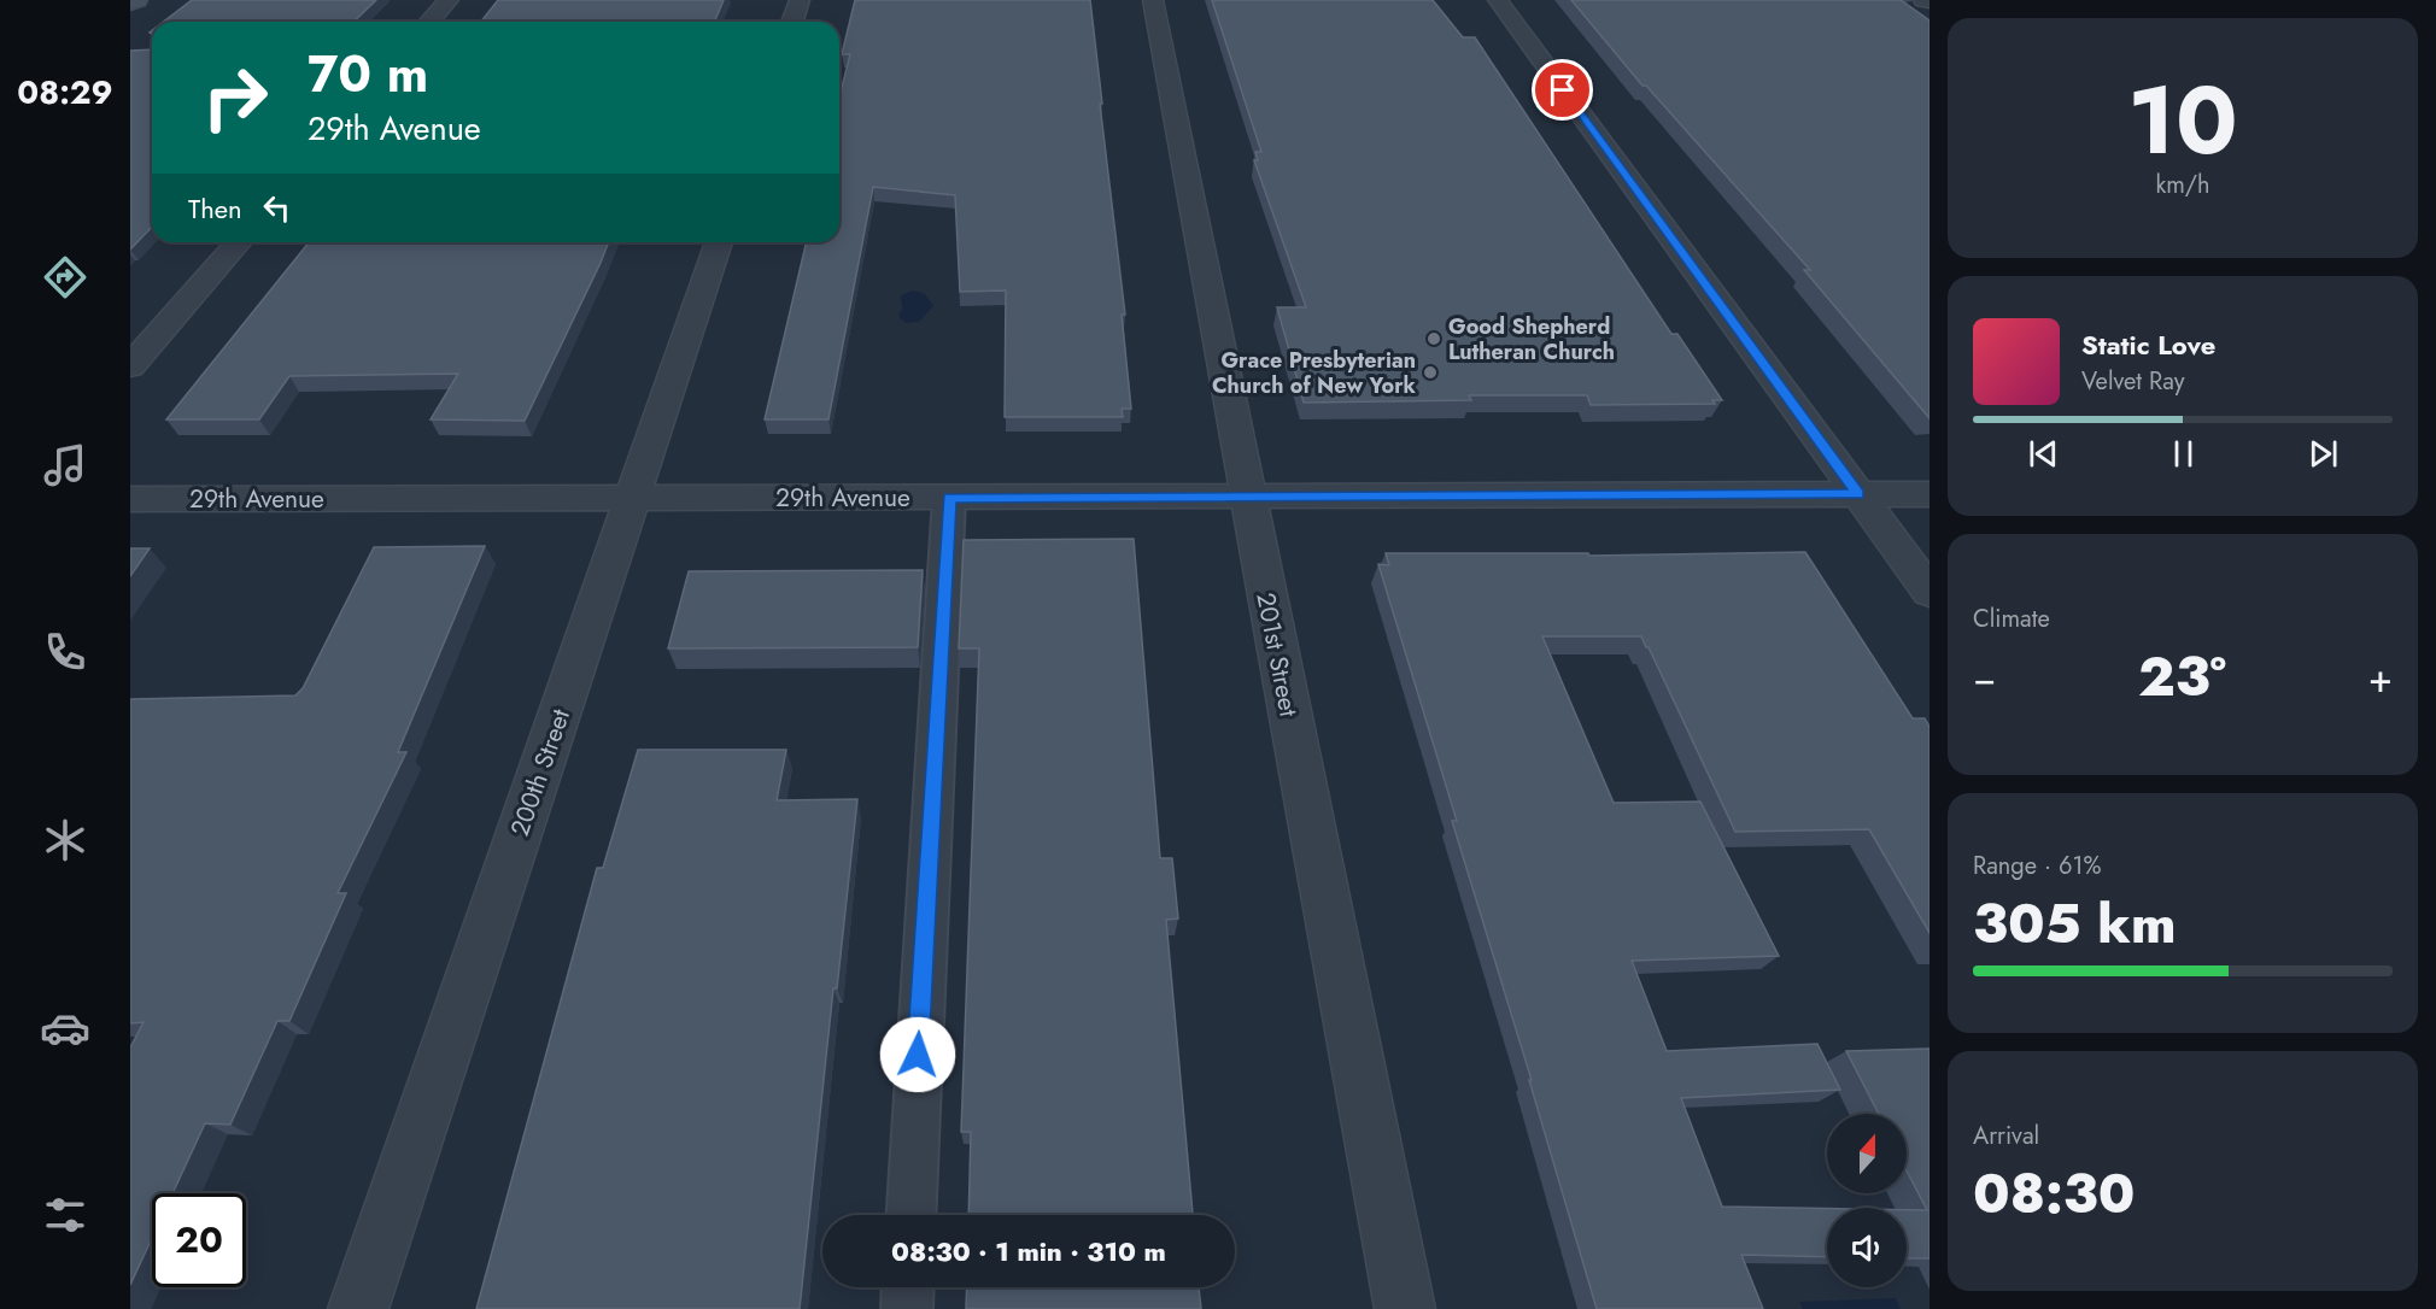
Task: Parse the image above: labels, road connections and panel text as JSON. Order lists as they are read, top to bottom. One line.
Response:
{"streets":{"street":["29th Avenue","201st Street","200th Street"]},"crossings":[["29th Avenue","201st Street"],["29th Avenue","200th Street"]],"places":["Good Shepherd Lutheran Church","Grace Presbyterian Church of New York"],"north":"top","page":{"tabs":"08:29","tile":[["10","km/h"],"Climate",["Range · 61%","305 km"],["Arrival","08:30"]],"turn":["70 m","29th Avenue"],"then":"Then","song":["Static Love","Velvet Ray"],"heat":["−","23°","+"],"limit":"20","trip":"08:30 · 1 min · 310 m"}}
